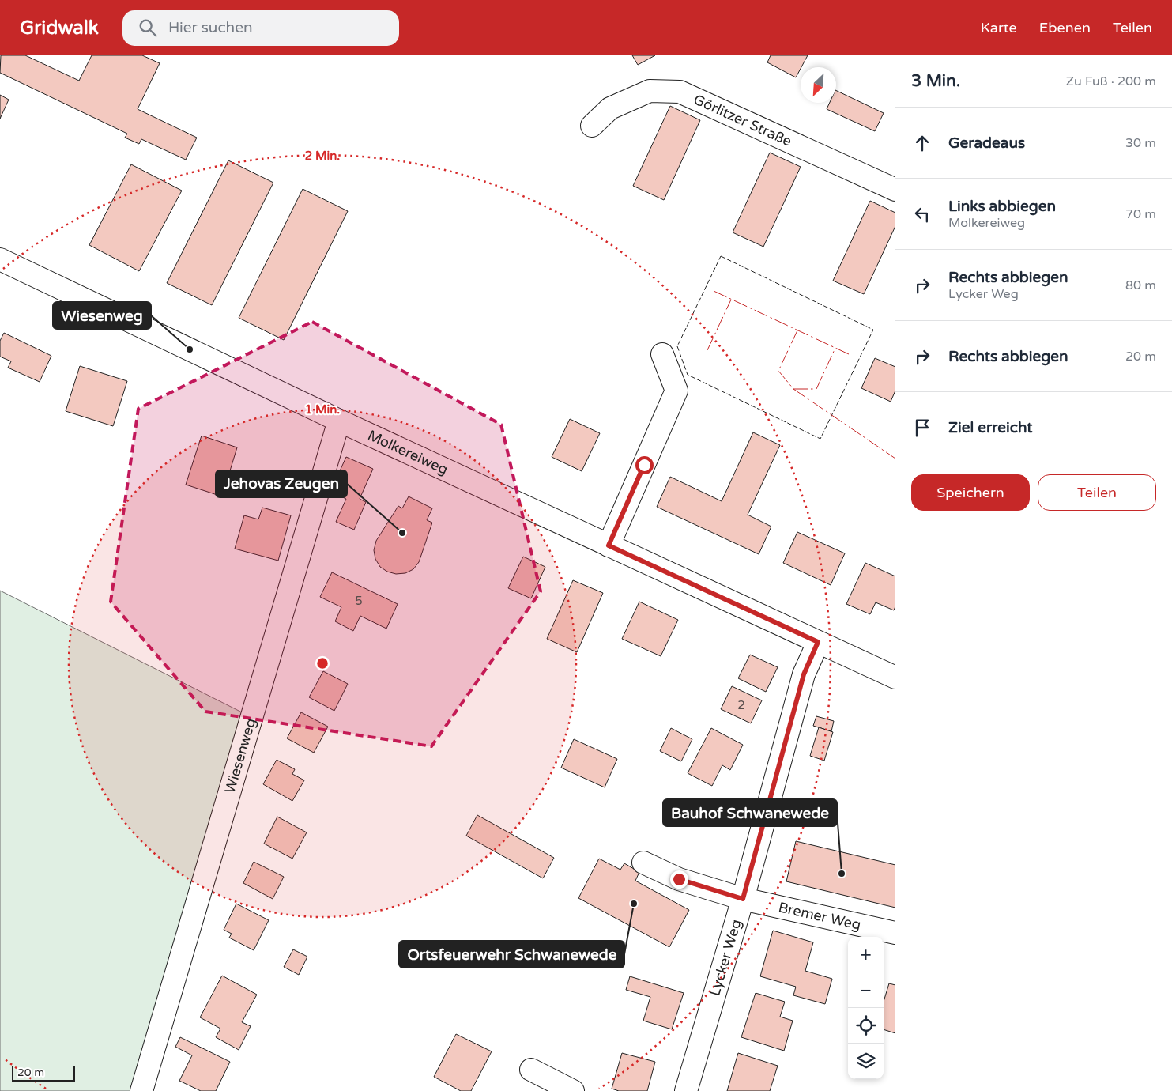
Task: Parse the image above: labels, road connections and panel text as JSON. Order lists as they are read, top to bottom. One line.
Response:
{"streets":{"street":["Görlitzer Straße","Molkereiweg","Wiesenweg","Bremer Weg","Lycker Weg"]},"crossings":[["Molkereiweg","Wiesenweg"],["Molkereiweg","Lycker Weg"],["Bremer Weg","Lycker Weg"]],"places":["Wiesenweg","Jehovas Zeugen","Bauhof Schwanewede","Ortsfeuerwehr Schwanewede"],"house_numbers":["5","2"],"scale_bar":"20 m","north":"bottom left","page":{"header":"Gridwalk","search":"Hier suchen","nav":["Karte","Ebenen","Teilen"],"heading":["3 Min.","Zu Fuß · 200 m"],"list":[["Geradeaus","30 m"],["Links abbiegen","Molkereiweg","70 m"],["Rechts abbiegen","Lycker Weg","80 m"],["Rechts abbiegen","20 m"],"Ziel erreicht"],"buttons":["Speichern","Teilen"],"map_buttons":["+","−"],"scale":"20 m"},"rings":["2 Min.","1 Min."]}
